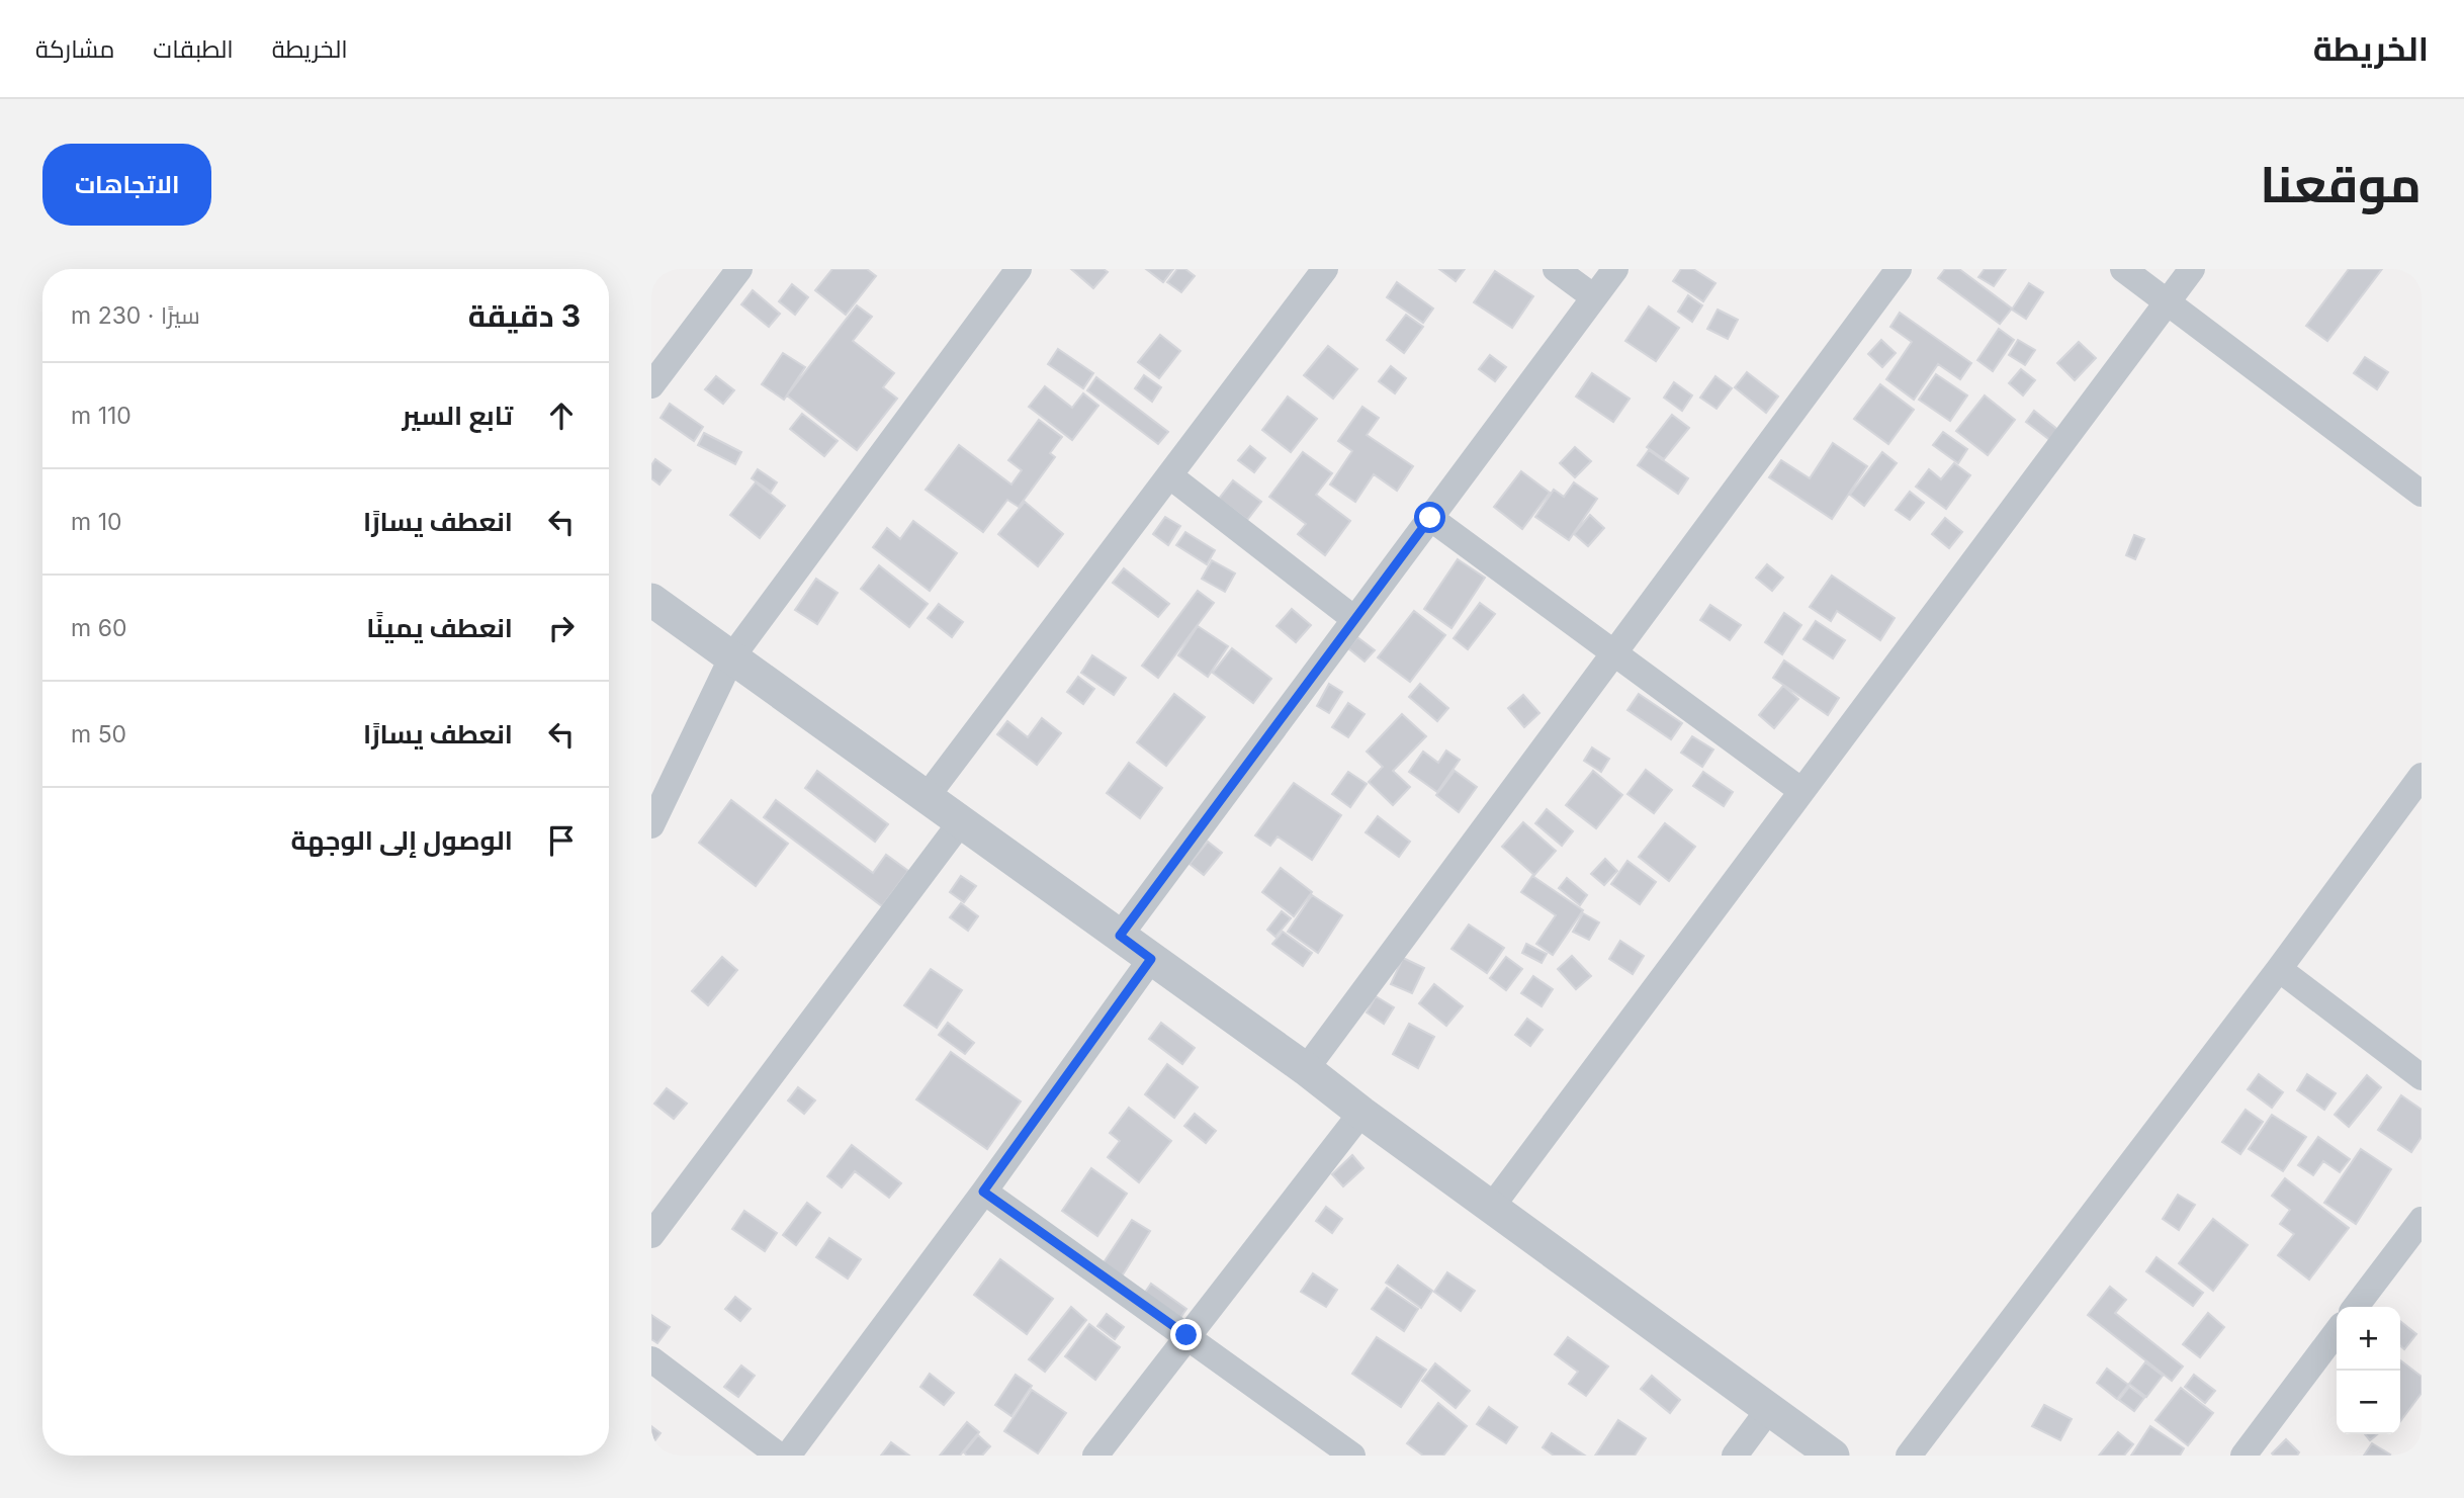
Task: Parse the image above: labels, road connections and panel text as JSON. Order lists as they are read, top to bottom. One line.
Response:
{"page":{"header":"الخريطة","nav":["الخريطة","الطبقات","مشاركة"],"title":"موقعنا","buttons":"الاتجاهات","heading":["3 دقيقة","سيرًا · 230 m"],"list":[["تابع السير","110 m"],["انعطف يسارًا","10 m"],["انعطف يمينًا","60 m"],["انعطف يسارًا","50 m"],"الوصول إلى الوجهة"],"map_buttons":["+","−"]}}
